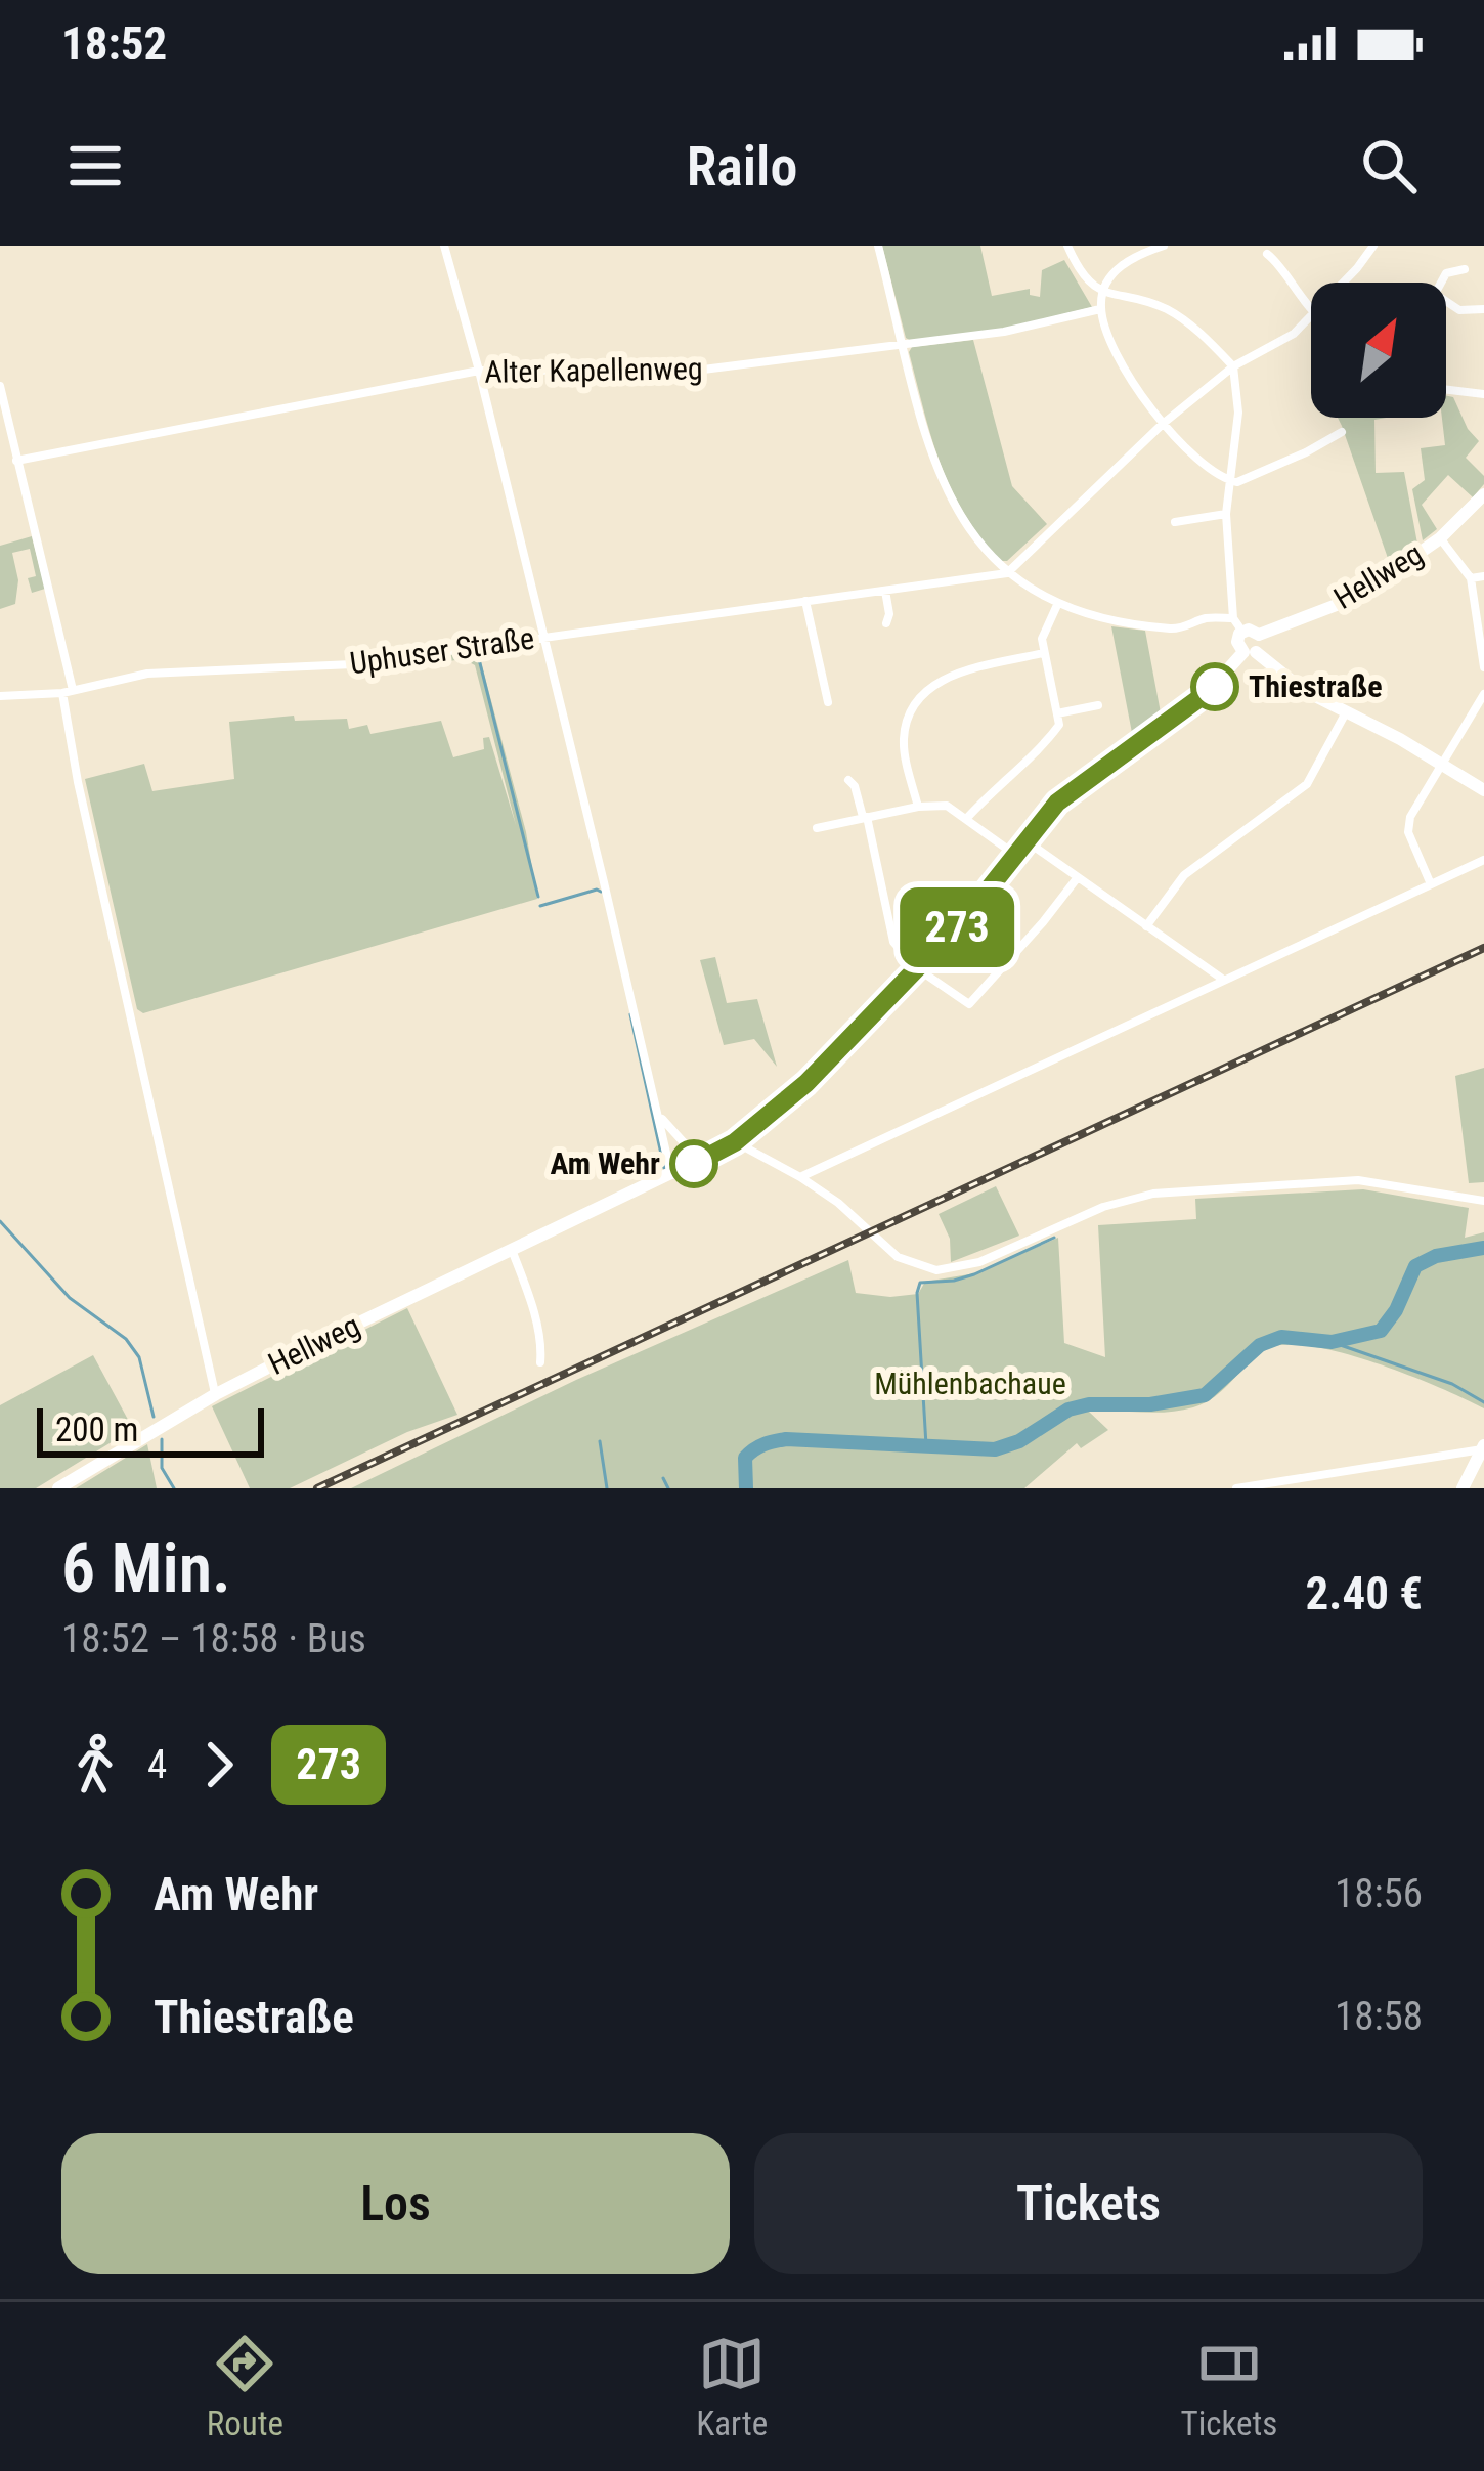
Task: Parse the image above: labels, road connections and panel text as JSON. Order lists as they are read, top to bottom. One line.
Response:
{"streets":{"street":["Alter Kapellenweg","Hellweg","Uphuser Straße"]},"parks":["Mühlenbachaue"],"places":["Thiestraße","Am Wehr"],"lines":["bus line 273"],"scale_bar":"200 m","north":"top right","page":{"status":"18:52","header":"Railo","on_map":"273","scale":"200 m","heading":["6 Min.","18:52 – 18:58 · Bus","2.40 €"],"legs":["4","273"],"list":[{"name":"Am Wehr","value":"18:56"},{"name":"Thiestraße","value":"18:58"}],"buttons":["Los","Tickets"],"tabs":["Route","Karte","Tickets"]}}
